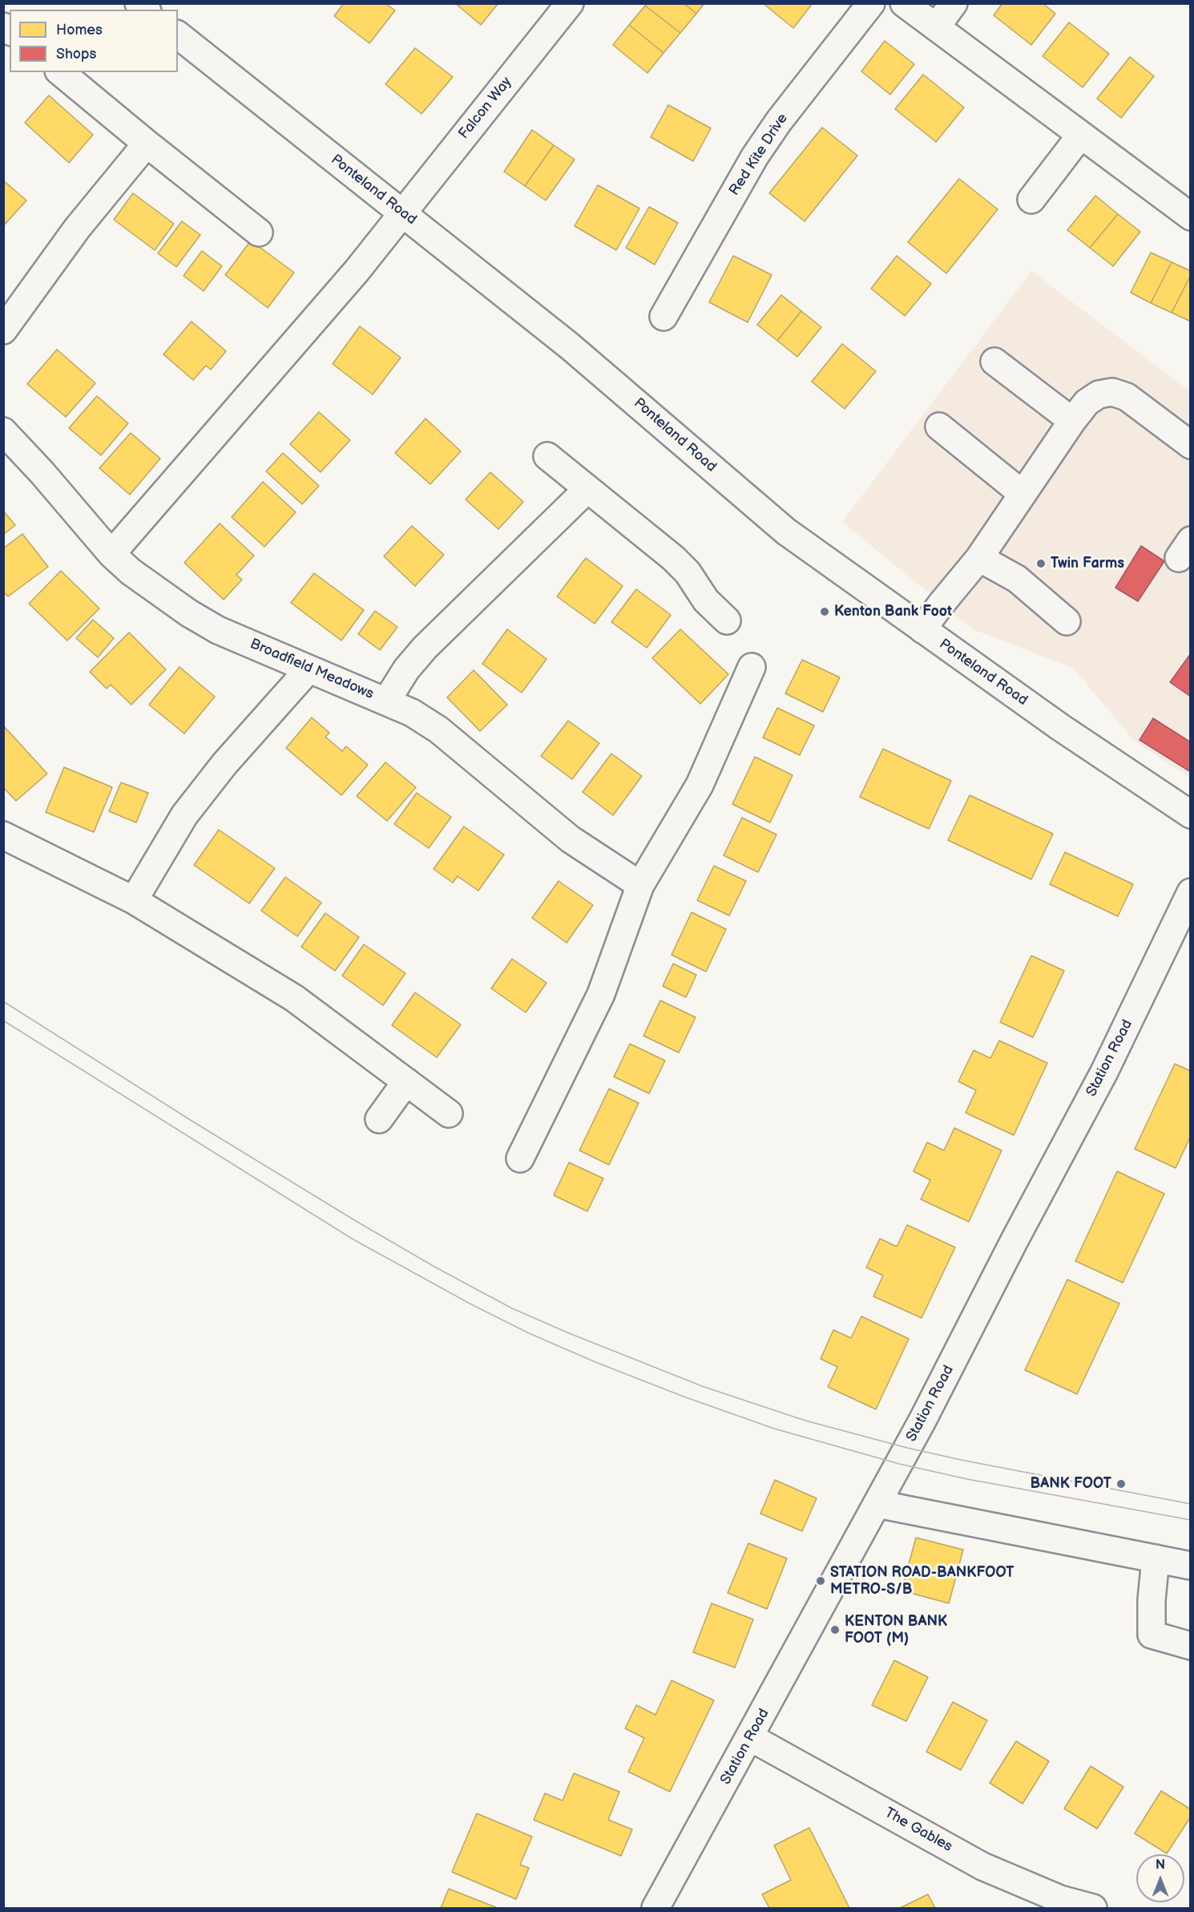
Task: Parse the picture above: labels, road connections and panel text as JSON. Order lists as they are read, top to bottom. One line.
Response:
{"streets":{"street":["Falcon Way","Red Kite Drive","Ponteland Road","Broadfield Meadows","Station Road","The Gables"]},"crossings":[["Falcon Way","Ponteland Road"],["Falcon Way","Broadfield Meadows"],["Station Road","The Gables"]],"places":["Twin Farms","Kenton Bank Foot","BANK FOOT","STATION ROAD-BANKFOOT METRO-S/B","KENTON BANK FOOT (M)"],"legend":["Homes","Shops"],"north":"top"}
